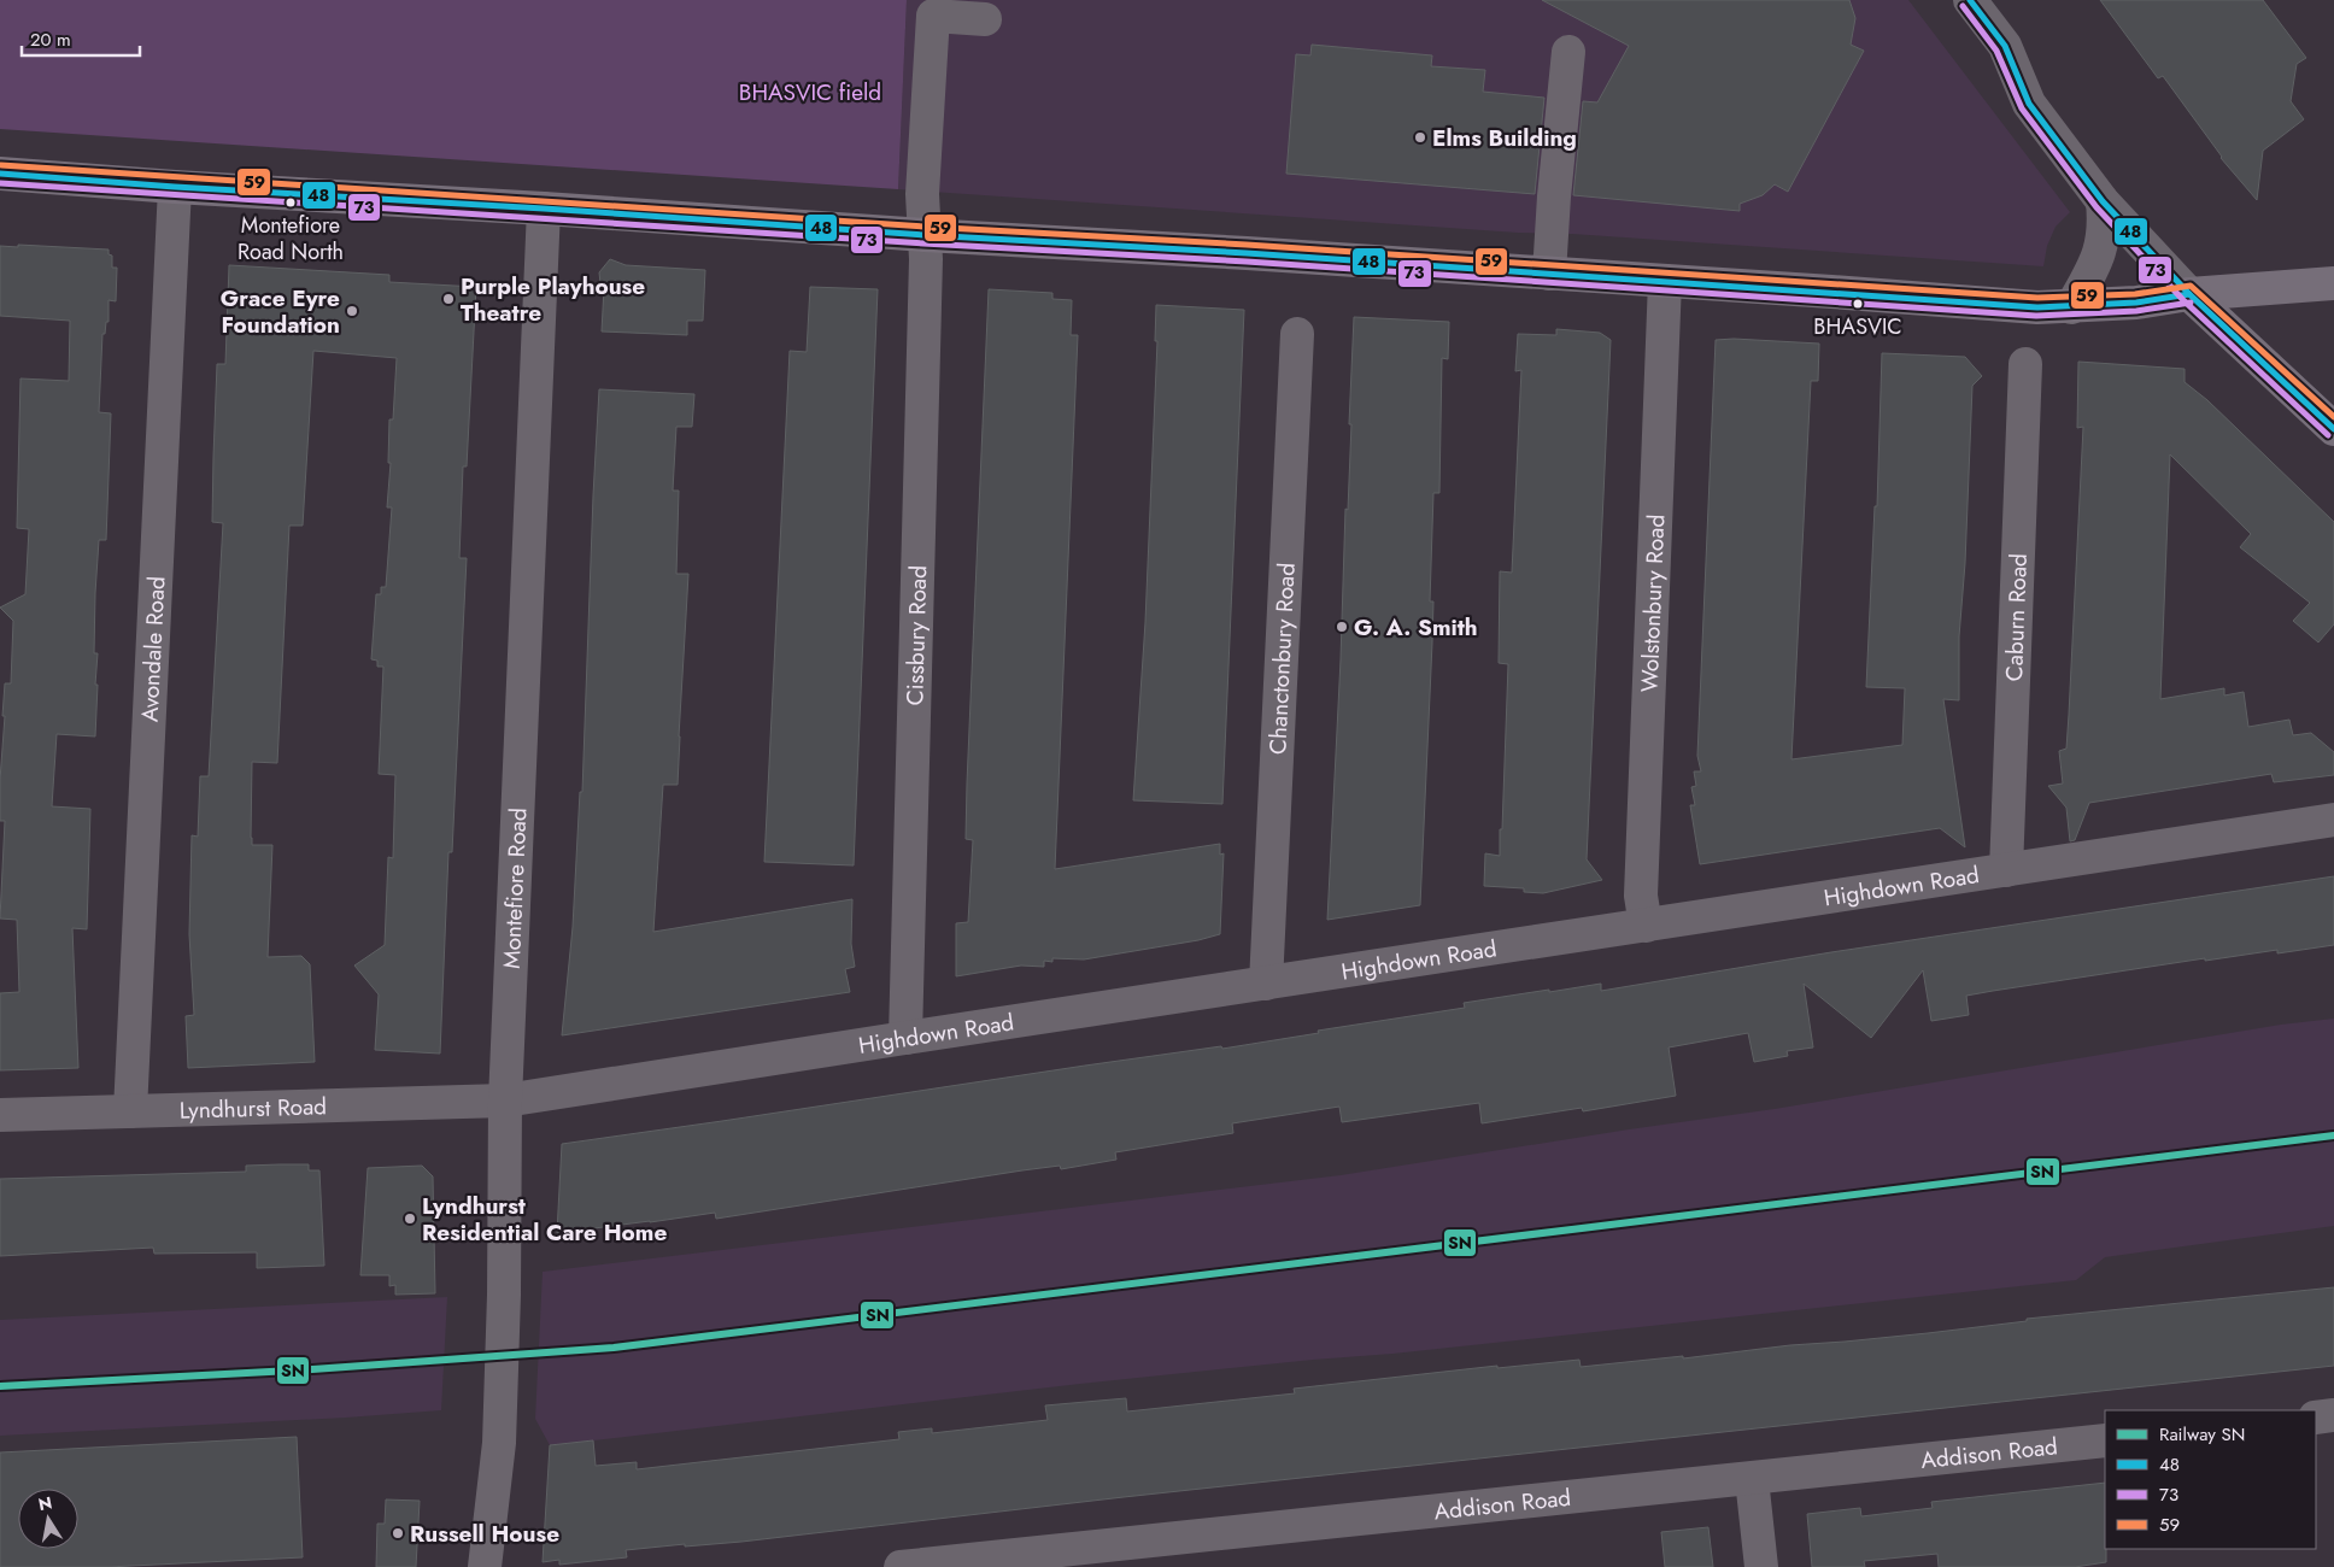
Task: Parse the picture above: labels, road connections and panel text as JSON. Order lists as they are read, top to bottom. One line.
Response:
{"streets":{"street":["Wolstonbury Road","Caburn Road","Cissbury Road","Avondale Road","Chanctonbury Road","Highdown Road","Montefiore Road","Lyndhurst Road","Addison Road"]},"crossings":[["Wolstonbury Road","Highdown Road"],["Caburn Road","Highdown Road"],["Cissbury Road","Highdown Road"],["Avondale Road","Lyndhurst Road"],["Chanctonbury Road","Highdown Road"],["Highdown Road","Montefiore Road"],["Highdown Road","Lyndhurst Road"],["Montefiore Road","Lyndhurst Road"]],"parks":["BHASVIC field"],"places":["Elms Building","Montefiore Road North","Purple Playhouse Theatre","BHASVIC","Grace Eyre Foundation","G. A. Smith","Lyndhurst Residential Care Home","Russell House"],"lines":["transit line 48","transit line 73","transit line 59","rail line SN"],"legend":["Railway SN","48","73","59"],"scale_bar":"20 m","north":"top"}
